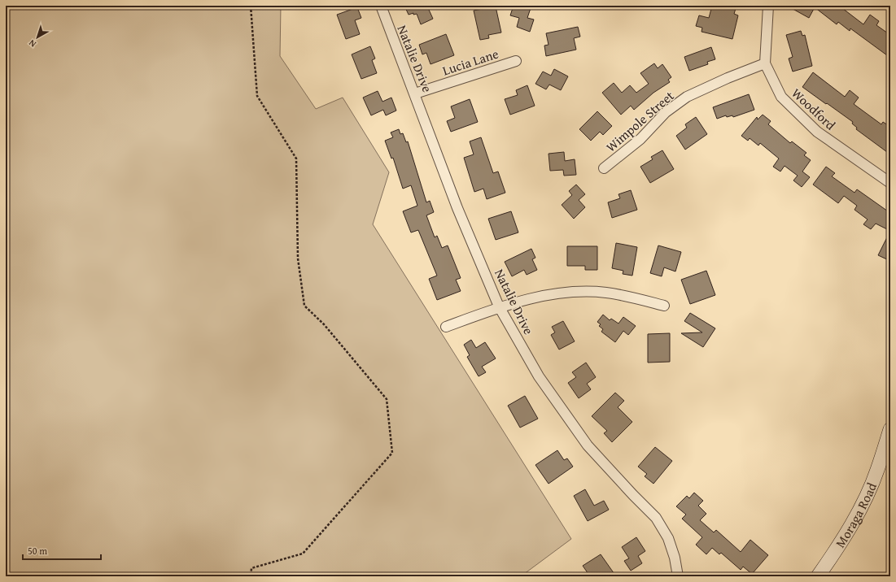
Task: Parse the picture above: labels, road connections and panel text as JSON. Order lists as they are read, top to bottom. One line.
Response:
{"streets":{"main road":["Moraga Road"],"street":["Natalie Drive","Lucia Lane","Woodford","Wimpole Street"]},"crossings":[["Natalie Drive","Lucia Lane"],["Woodford","Wimpole Street"]],"scale_bar":"50 m","north":"bottom left"}
